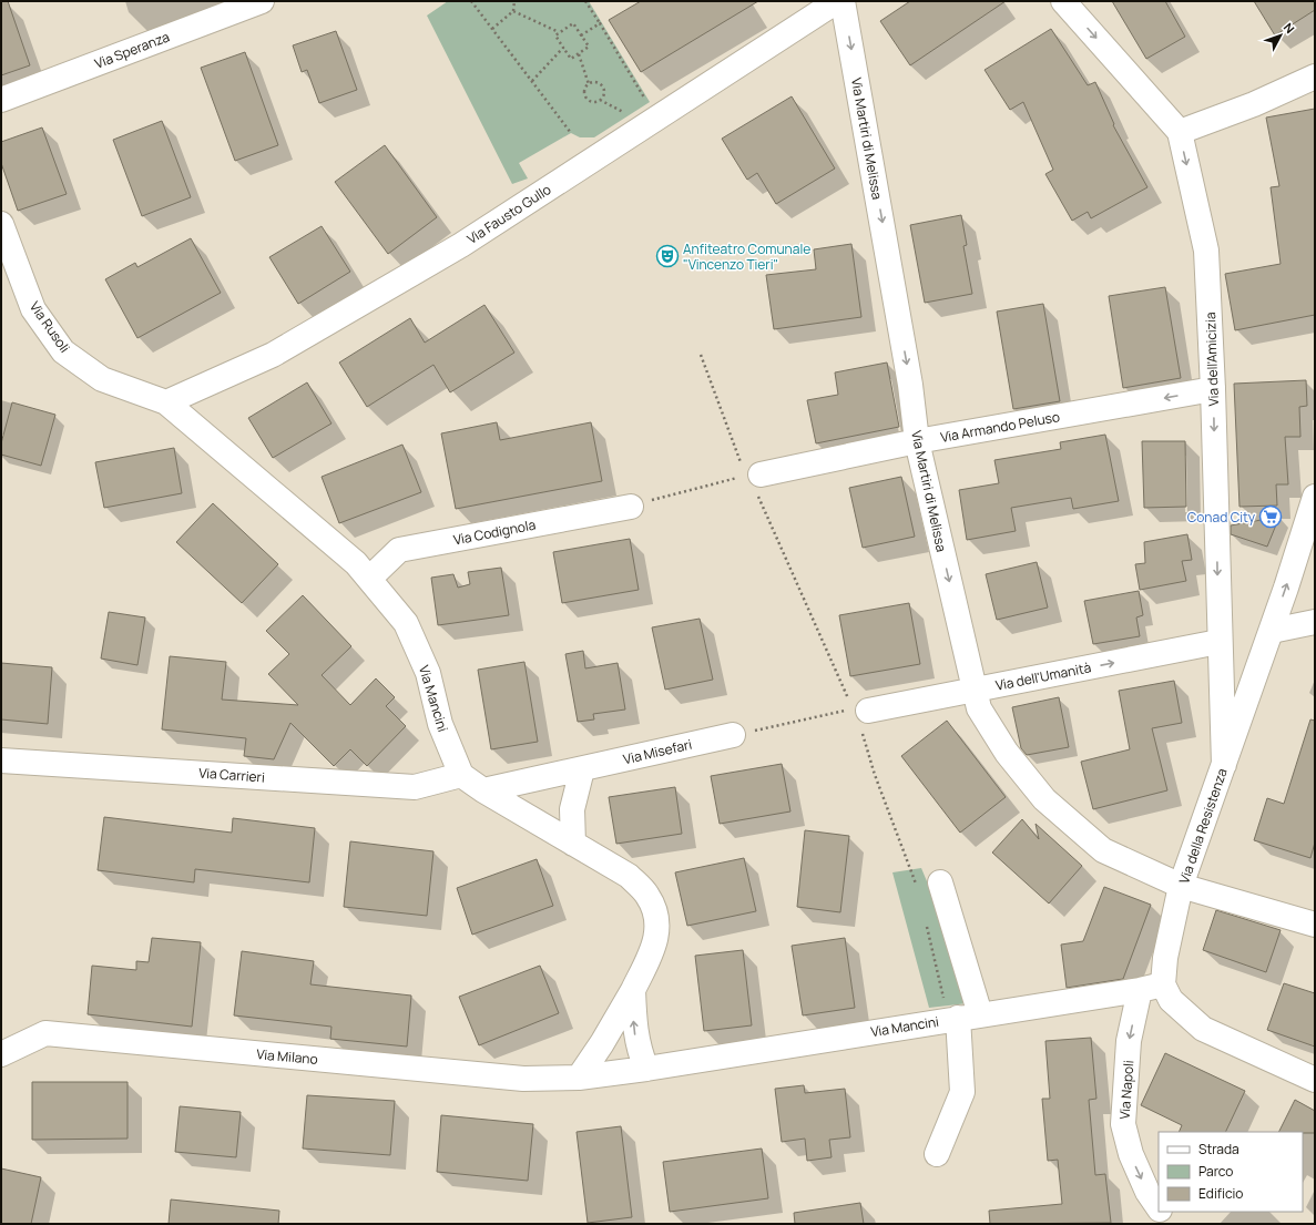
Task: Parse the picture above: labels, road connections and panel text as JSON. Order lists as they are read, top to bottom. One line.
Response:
{"streets":{"street":["Via Speranza","Via Martiri di Melissa","Via Fausto Gullo","Via Rusoli","Via dell'Amicizia","Via Armando Peluso","Via Codignola","Via dell'Umanità","Via Mancini","Via Misefari","Via Carrieri","Via della Resistenza","Via Milano","Via Napoli"]},"crossings":[["Via Martiri di Melissa","Via Armando Peluso"],["Via Martiri di Melissa","Via dell'Umanità"],["Via Martiri di Melissa","Via della Resistenza"],["Via Fausto Gullo","Via Rusoli"],["Via Fausto Gullo","Via Mancini"],["Via Rusoli","Via Mancini"],["Via dell'Amicizia","Via Armando Peluso"],["Via dell'Amicizia","Via dell'Umanità"],["Via dell'Amicizia","Via della Resistenza"],["Via Codignola","Via Mancini"],["Via Mancini","Via Carrieri"],["Via Mancini","Via della Resistenza"],["Via Mancini","Via Milano"],["Via Mancini","Via Napoli"]],"one_way":["Via Martiri di Melissa","Via dell'Amicizia","Via Armando Peluso","Via dell'Umanità"],"places":{"theatre":["Anfiteatro Comunale \"Vincenzo Tieri\""],"supermarket":["Conad City"]},"legend":["Strada","Parco","Edificio"],"north":"top right"}
